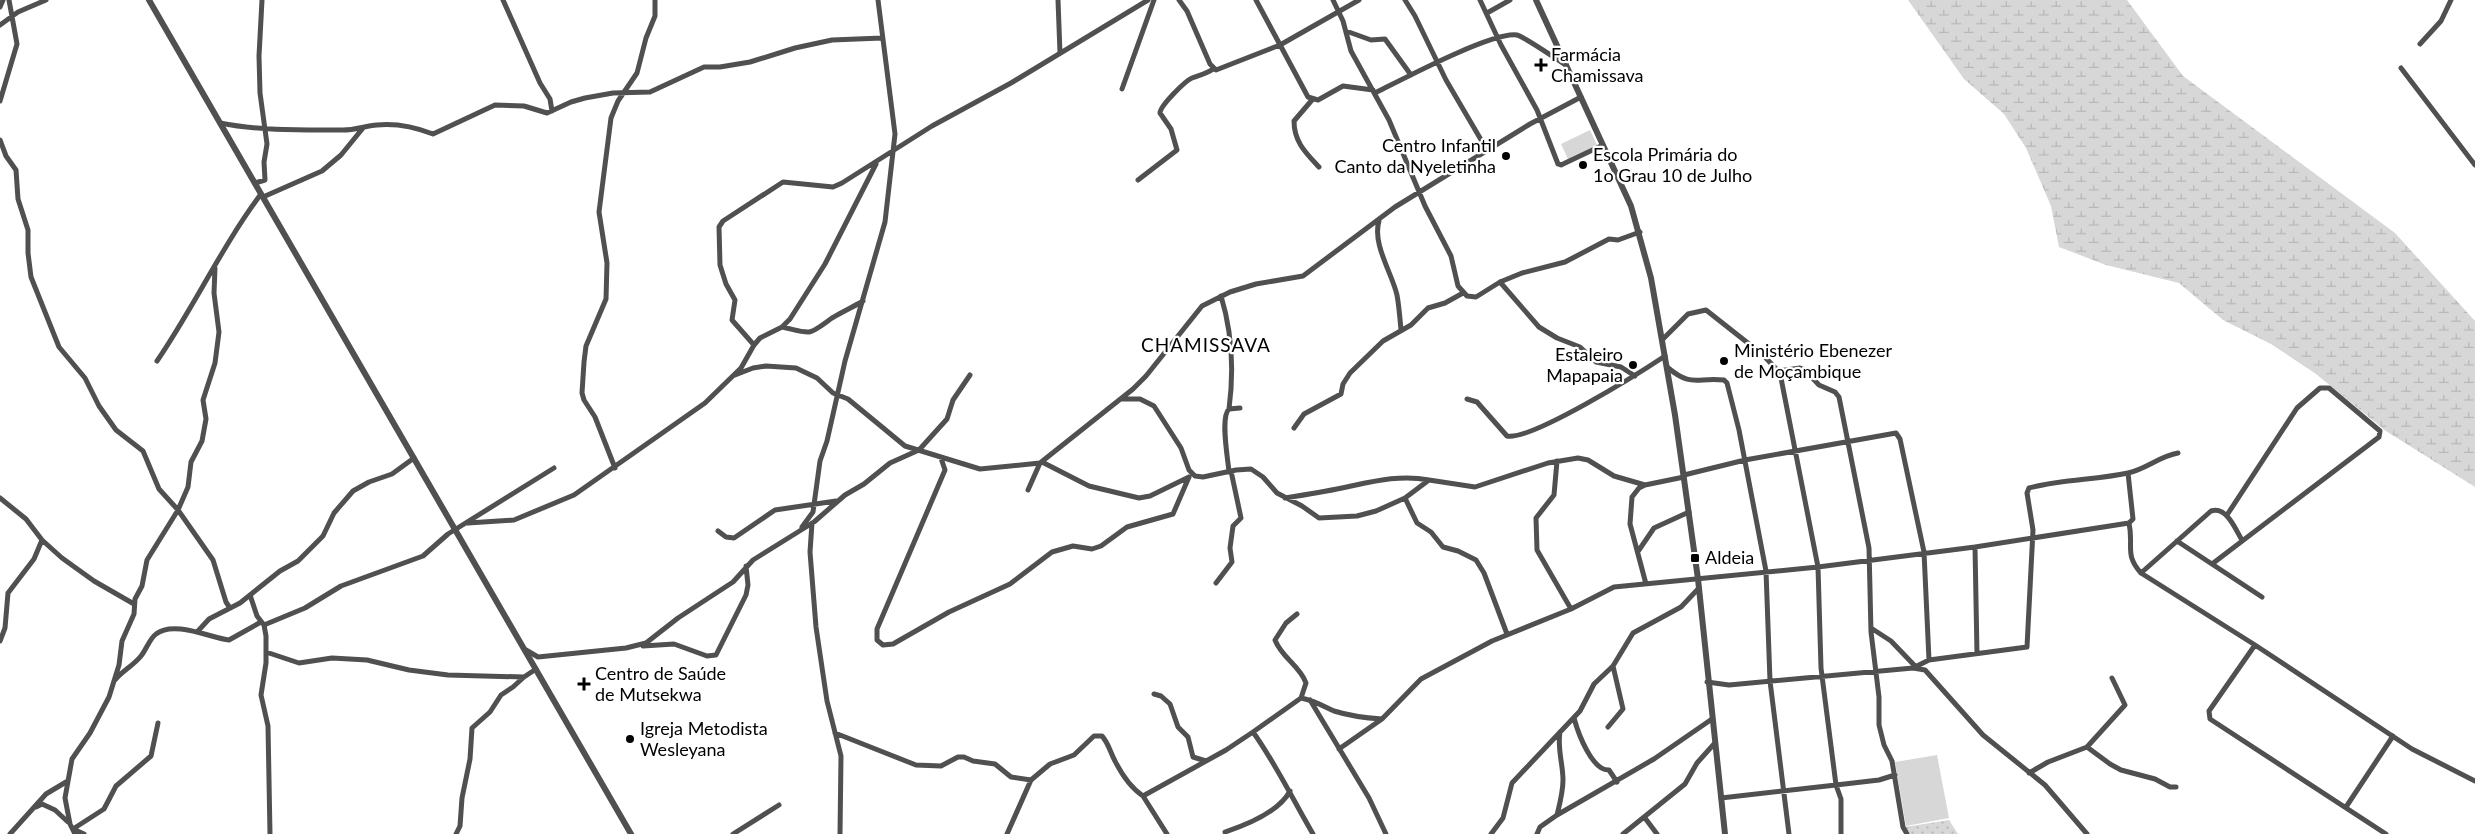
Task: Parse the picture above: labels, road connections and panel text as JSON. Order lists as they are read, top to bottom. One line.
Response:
{"districts":["CHAMISSAVA"],"places":{"health":["Farmácia Chamissava","Centro de Saúde de Mutsekwa"],"other":["Centro Infantil Canto da Nyeletinha","Escola Primária do 1o Grau 10 de Julho","Ministério Ebenezer de Moçambique","Estaleiro Mapapaia","Igreja Metodista Wesleyana"],"transit":["Aldeia"]}}
